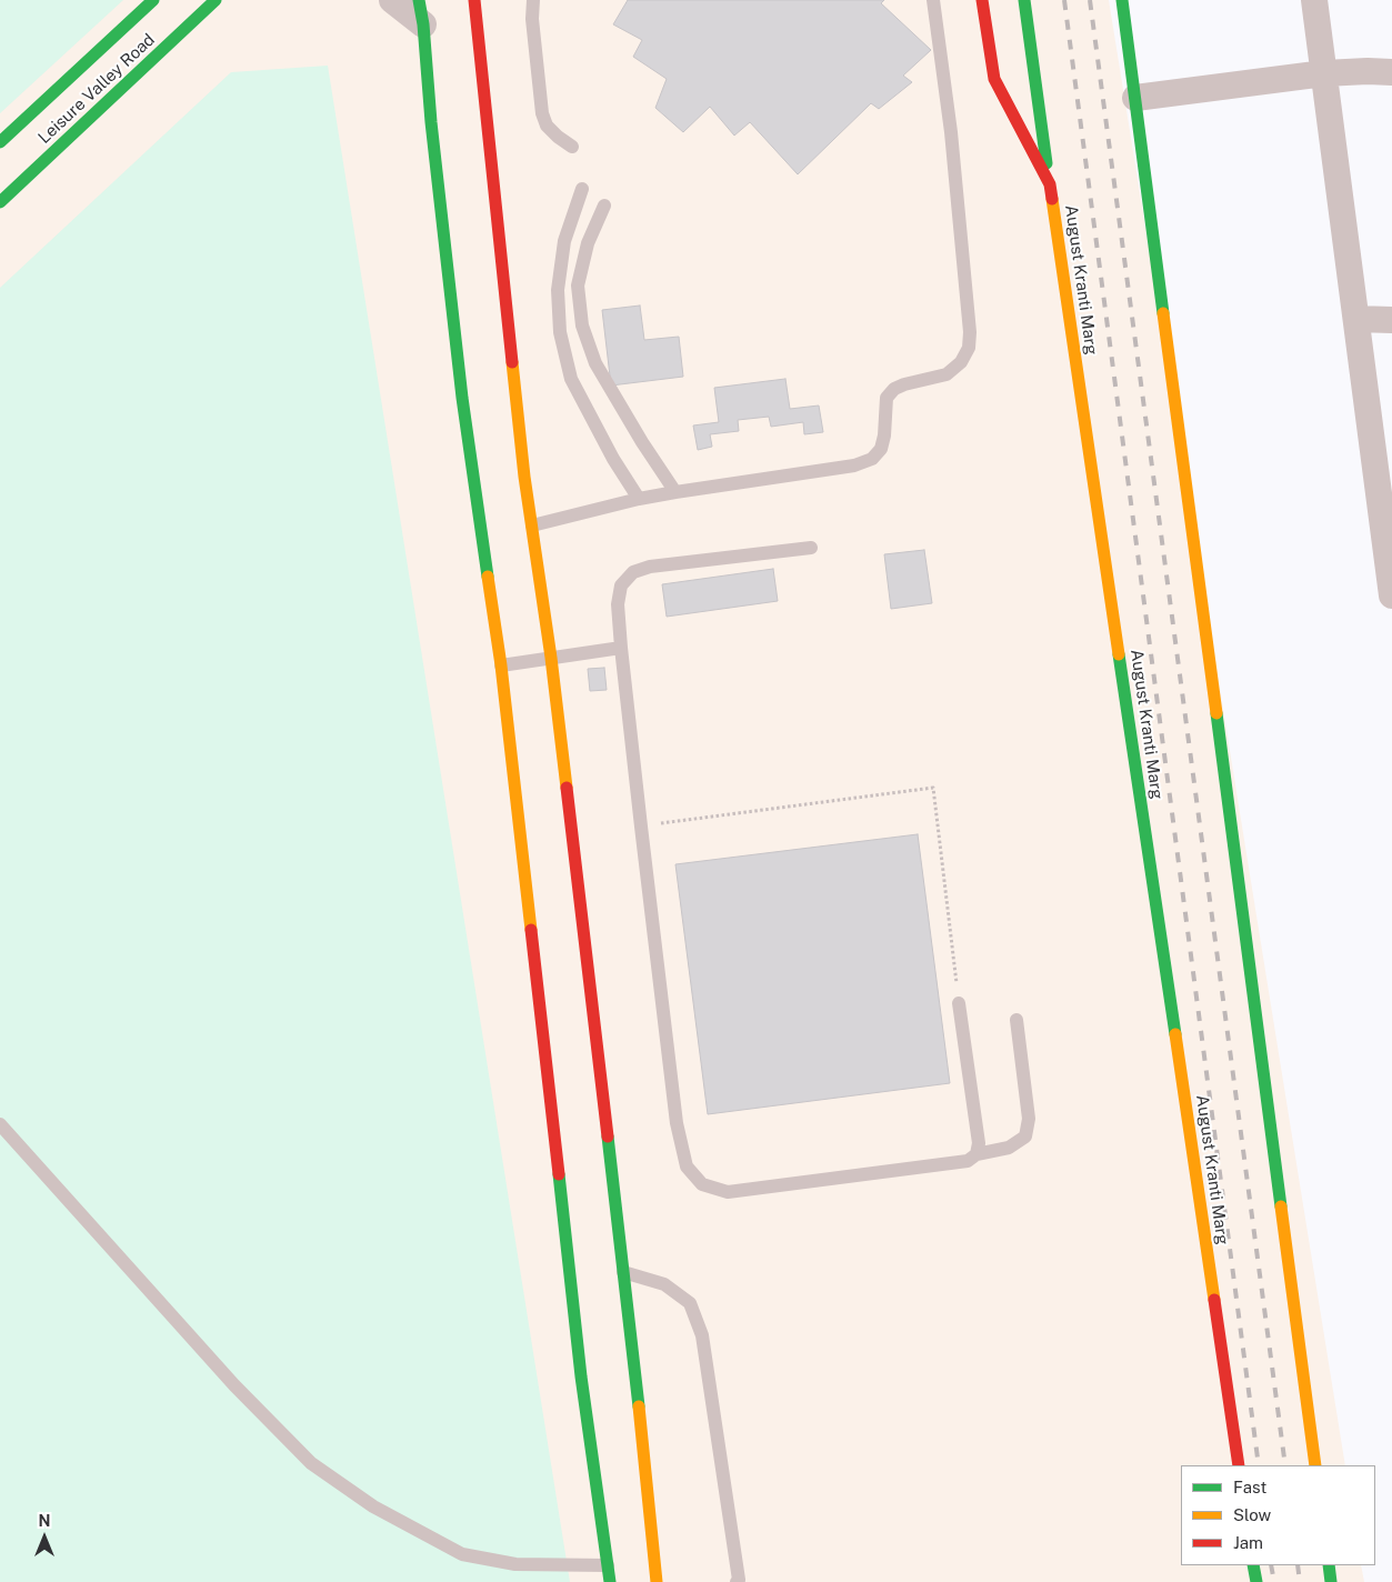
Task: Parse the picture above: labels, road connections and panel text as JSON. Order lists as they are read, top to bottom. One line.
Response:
{"streets":{"street":["Leisure Valley Road","August Kranti Marg"]},"legend":["Fast","Slow","Jam"],"north":"top"}
